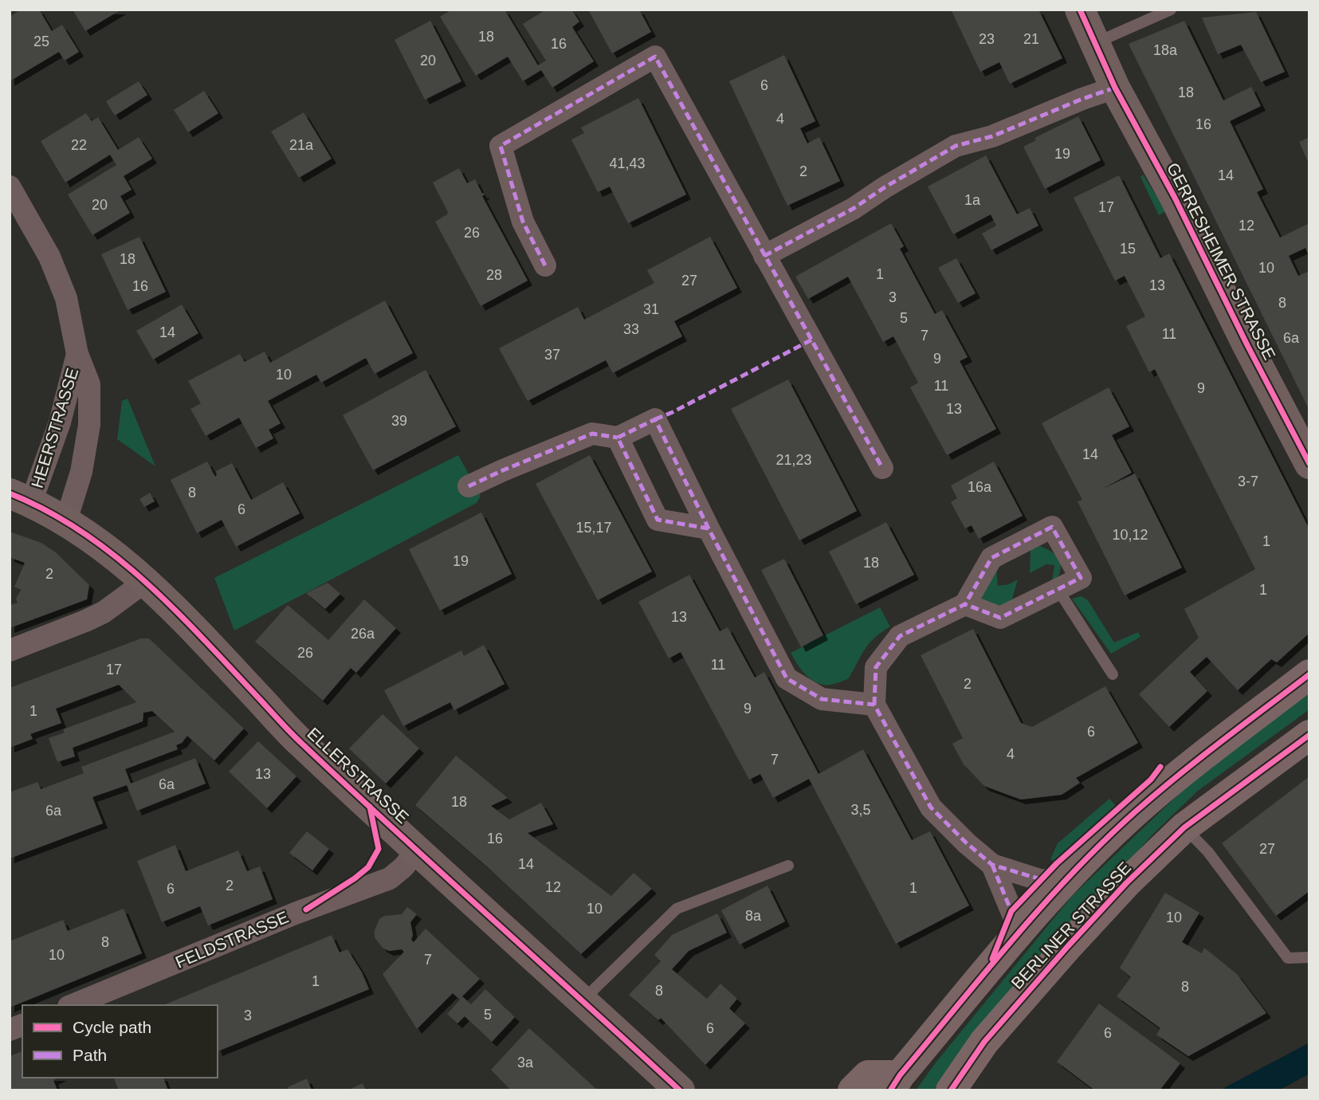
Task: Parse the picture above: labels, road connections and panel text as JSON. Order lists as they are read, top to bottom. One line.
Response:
{"streets":{"main road":["GERRESHEIMER STRASSE","ELLERSTRASSE","BERLINER STRASSE"],"street":["HEERSTRASSE","FELDSTRASSE"]},"crossings":[["HEERSTRASSE","ELLERSTRASSE"],["ELLERSTRASSE","FELDSTRASSE"]],"house_numbers":["18","23","21","25","16","18a","20","6","18","4","16","22","21a","19","41,43","2","14","1a","20","17","12","26","15","18","10","1","28","27","13","16","3","8","31","5","33","14","11","7","6a","37","9","10","11","9","13","39","14","21,23","3-7","16a","8","6","15,17","10,12","1","19","18","2","1","13","26a","26","11","17","2","9","1","6","4","7","13","6a","18","3,5","6a","16","27","14","2","12","1","6","10","8a","10","8","10","7","1","8","8","5","3","6","6","3a"],"legend":["Cycle path","Path"]}
